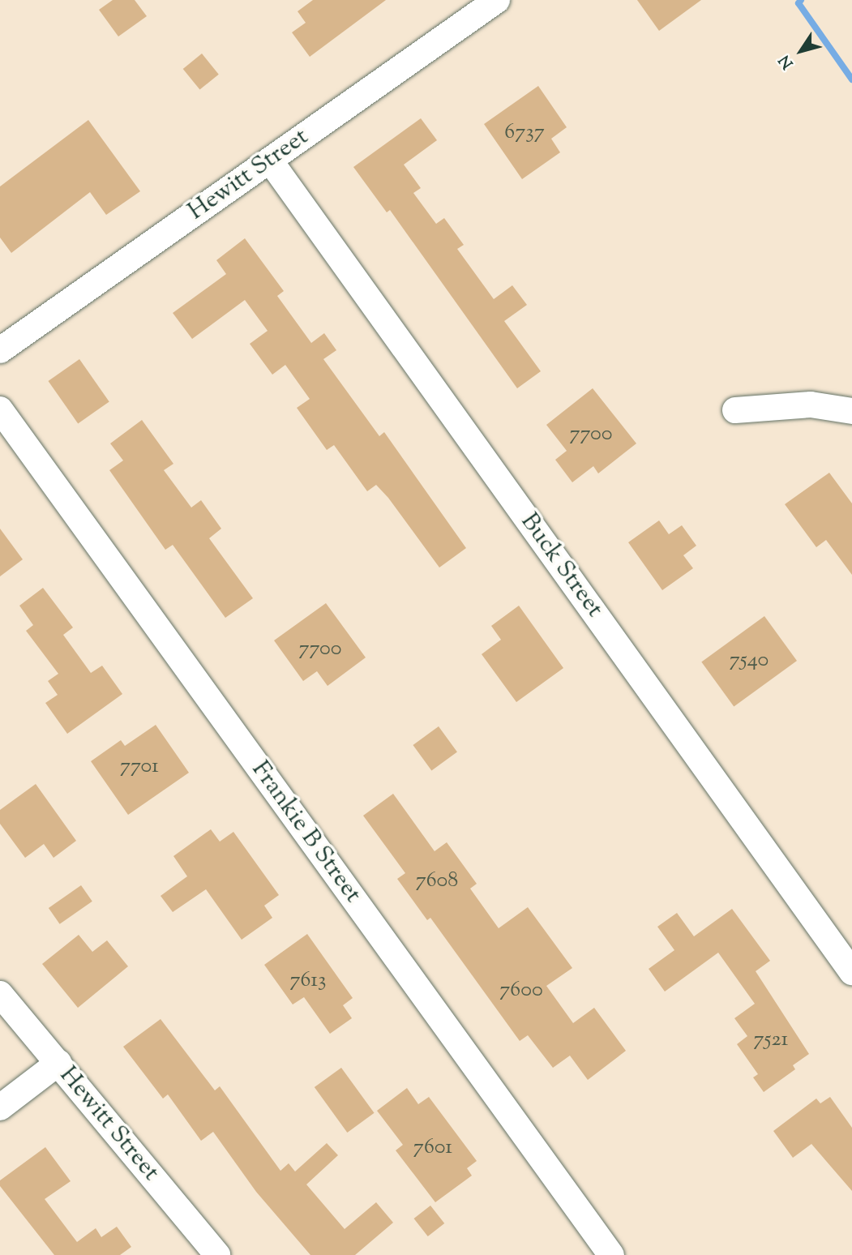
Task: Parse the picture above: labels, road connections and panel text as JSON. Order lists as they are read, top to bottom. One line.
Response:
{"streets":{"street":["Hewitt Street","Buck Street","Frankie B Street"]},"crossings":[["Hewitt Street","Buck Street"]],"house_numbers":["6737","7700","7700","7540","7701","7608","7613","7600","7521","7601"],"north":"bottom left"}
